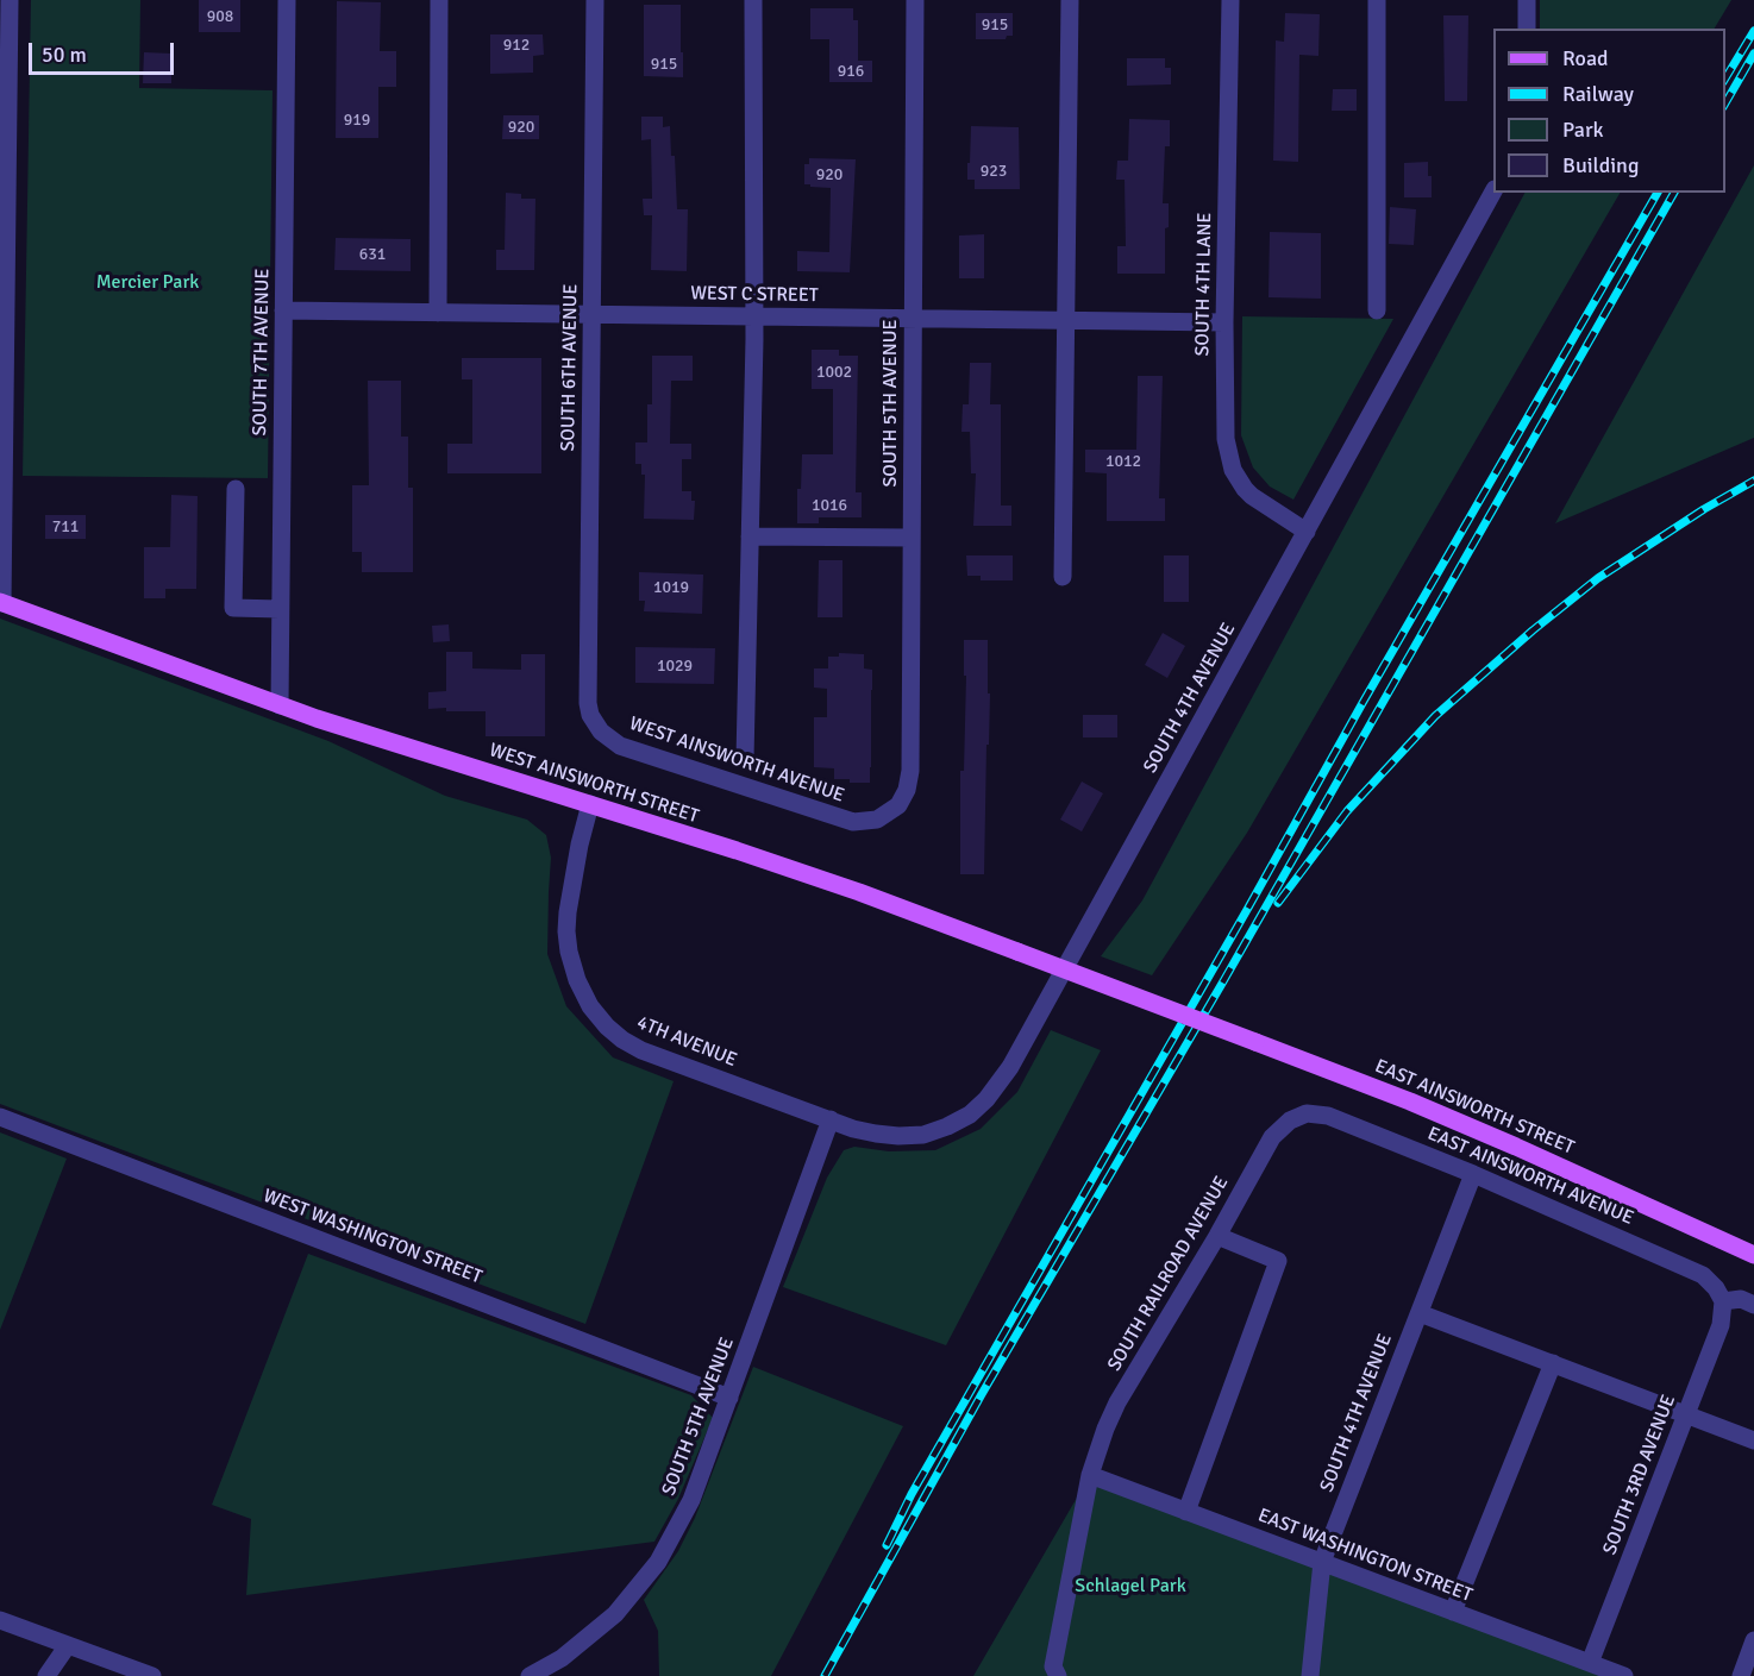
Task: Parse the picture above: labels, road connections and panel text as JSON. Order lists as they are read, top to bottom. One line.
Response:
{"streets":{"main road":["WEST AINSWORTH STREET","EAST AINSWORTH STREET"],"street":["SOUTH 4TH LANE","WEST C STREET","SOUTH 7TH AVENUE","SOUTH 6TH AVENUE","SOUTH 5TH AVENUE","SOUTH 4TH AVENUE","WEST AINSWORTH AVENUE","4TH AVENUE","EAST AINSWORTH AVENUE","WEST WASHINGTON STREET","SOUTH RAILROAD AVENUE","SOUTH 3RD AVENUE","EAST WASHINGTON STREET"]},"crossings":[["SOUTH 4TH LANE","WEST C STREET"],["SOUTH 4TH LANE","SOUTH 4TH AVENUE"],["WEST C STREET","SOUTH 7TH AVENUE"],["WEST C STREET","SOUTH 6TH AVENUE"],["WEST C STREET","SOUTH 5TH AVENUE"],["SOUTH 7TH AVENUE","WEST AINSWORTH STREET"],["SOUTH 6TH AVENUE","WEST AINSWORTH AVENUE"],["SOUTH 5TH AVENUE","WEST AINSWORTH AVENUE"],["SOUTH 5TH AVENUE","4TH AVENUE"],["SOUTH 5TH AVENUE","WEST WASHINGTON STREET"],["SOUTH 4TH AVENUE","4TH AVENUE"],["SOUTH 4TH AVENUE","EAST AINSWORTH AVENUE"],["SOUTH 4TH AVENUE","EAST WASHINGTON STREET"],["WEST AINSWORTH STREET","4TH AVENUE"],["WEST AINSWORTH STREET","EAST AINSWORTH STREET"],["EAST AINSWORTH AVENUE","SOUTH RAILROAD AVENUE"],["EAST AINSWORTH AVENUE","SOUTH 3RD AVENUE"],["SOUTH RAILROAD AVENUE","EAST WASHINGTON STREET"],["SOUTH 3RD AVENUE","EAST WASHINGTON STREET"]],"parks":["Mercier Park","Schlagel Park"],"house_numbers":["908","915","912","915","916","919","920","923","920","631","1002","1012","1016","711","1019","1029"],"legend":["Road","Railway","Park","Building"],"scale_bar":"50 m"}
